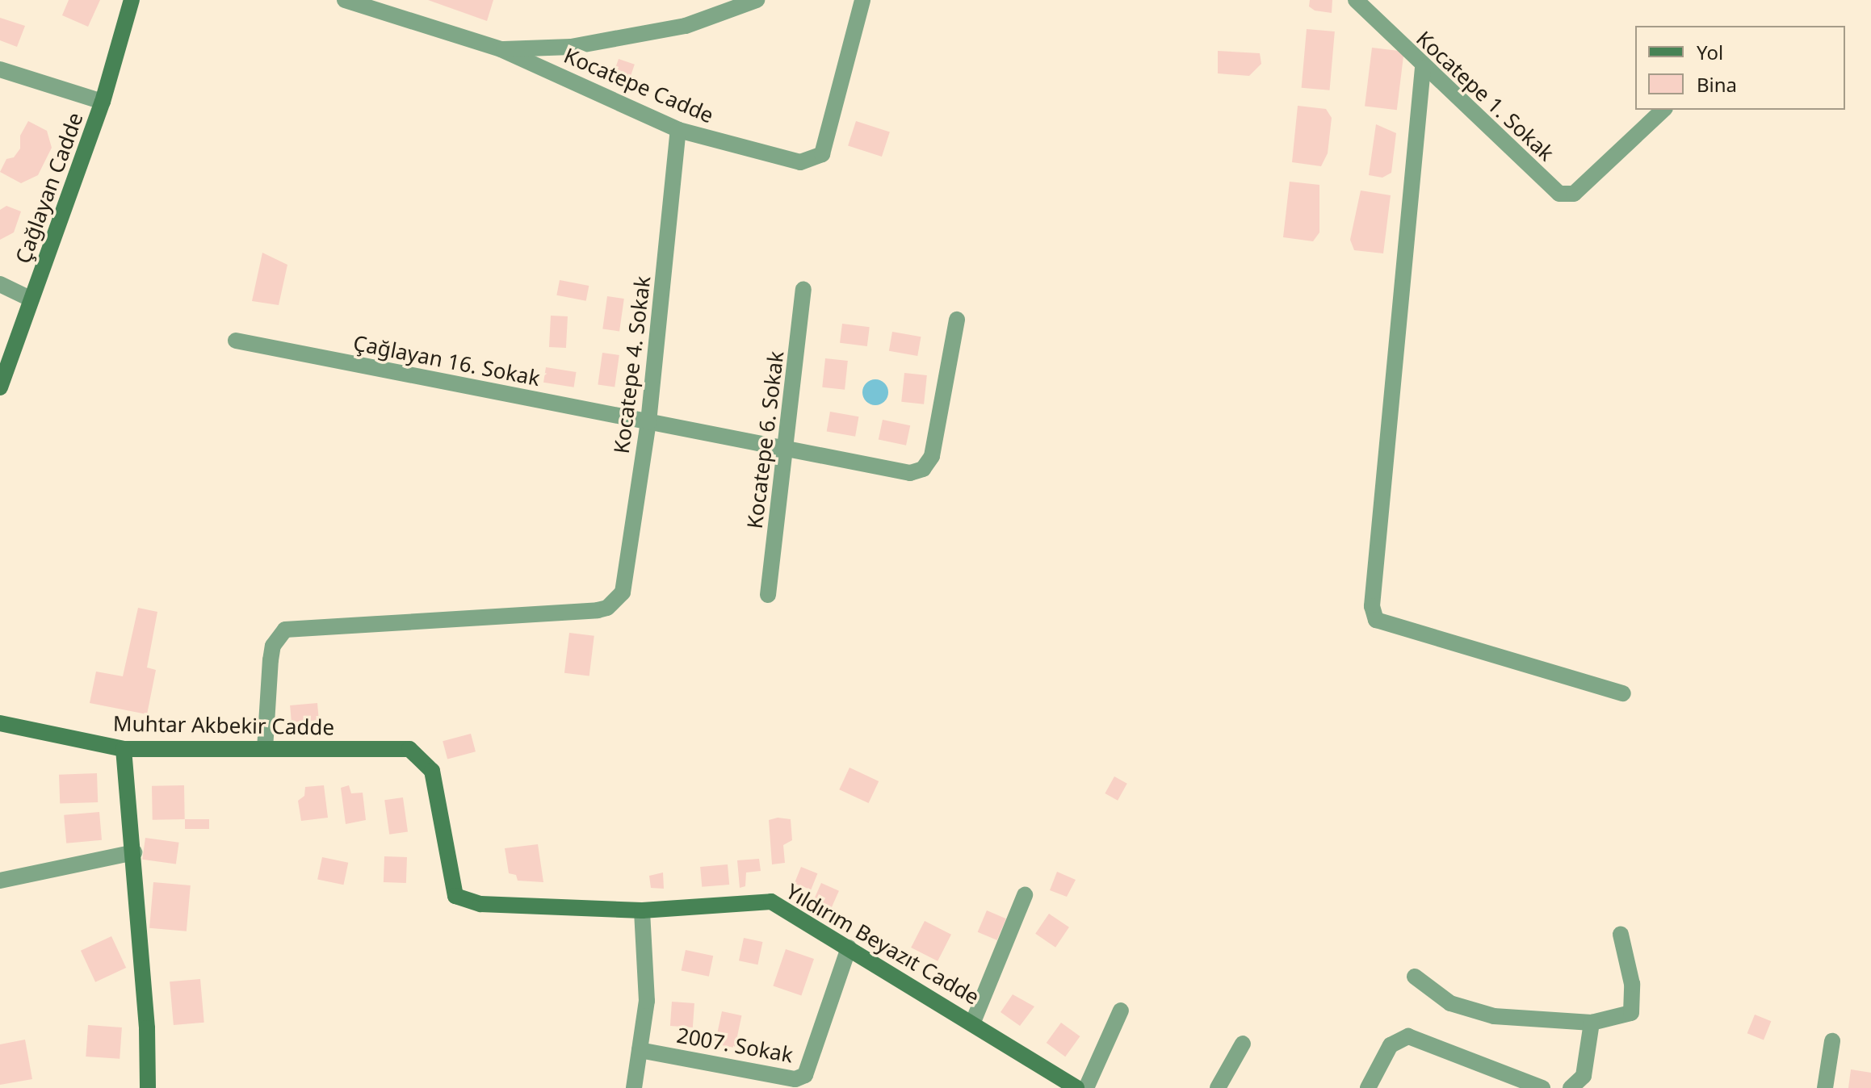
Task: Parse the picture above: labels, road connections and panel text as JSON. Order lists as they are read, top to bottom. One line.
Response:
{"streets":{"street":["Kocatepe Cadde","Kocatepe 1. Sokak","Çağlayan Cadde","Çağlayan 16. Sokak","Kocatepe 4. Sokak","Kocatepe 6. Sokak","Muhtar Akbekir Cadde","Yıldırım Beyazıt Cadde","2007. Sokak"]},"crossings":[["Kocatepe Cadde","Kocatepe 4. Sokak"],["Çağlayan 16. Sokak","Kocatepe 4. Sokak"],["Çağlayan 16. Sokak","Kocatepe 6. Sokak"],["Kocatepe 4. Sokak","Muhtar Akbekir Cadde"],["Muhtar Akbekir Cadde","Yıldırım Beyazıt Cadde"],["Yıldırım Beyazıt Cadde","2007. Sokak"]],"legend":["Yol","Bina"]}
